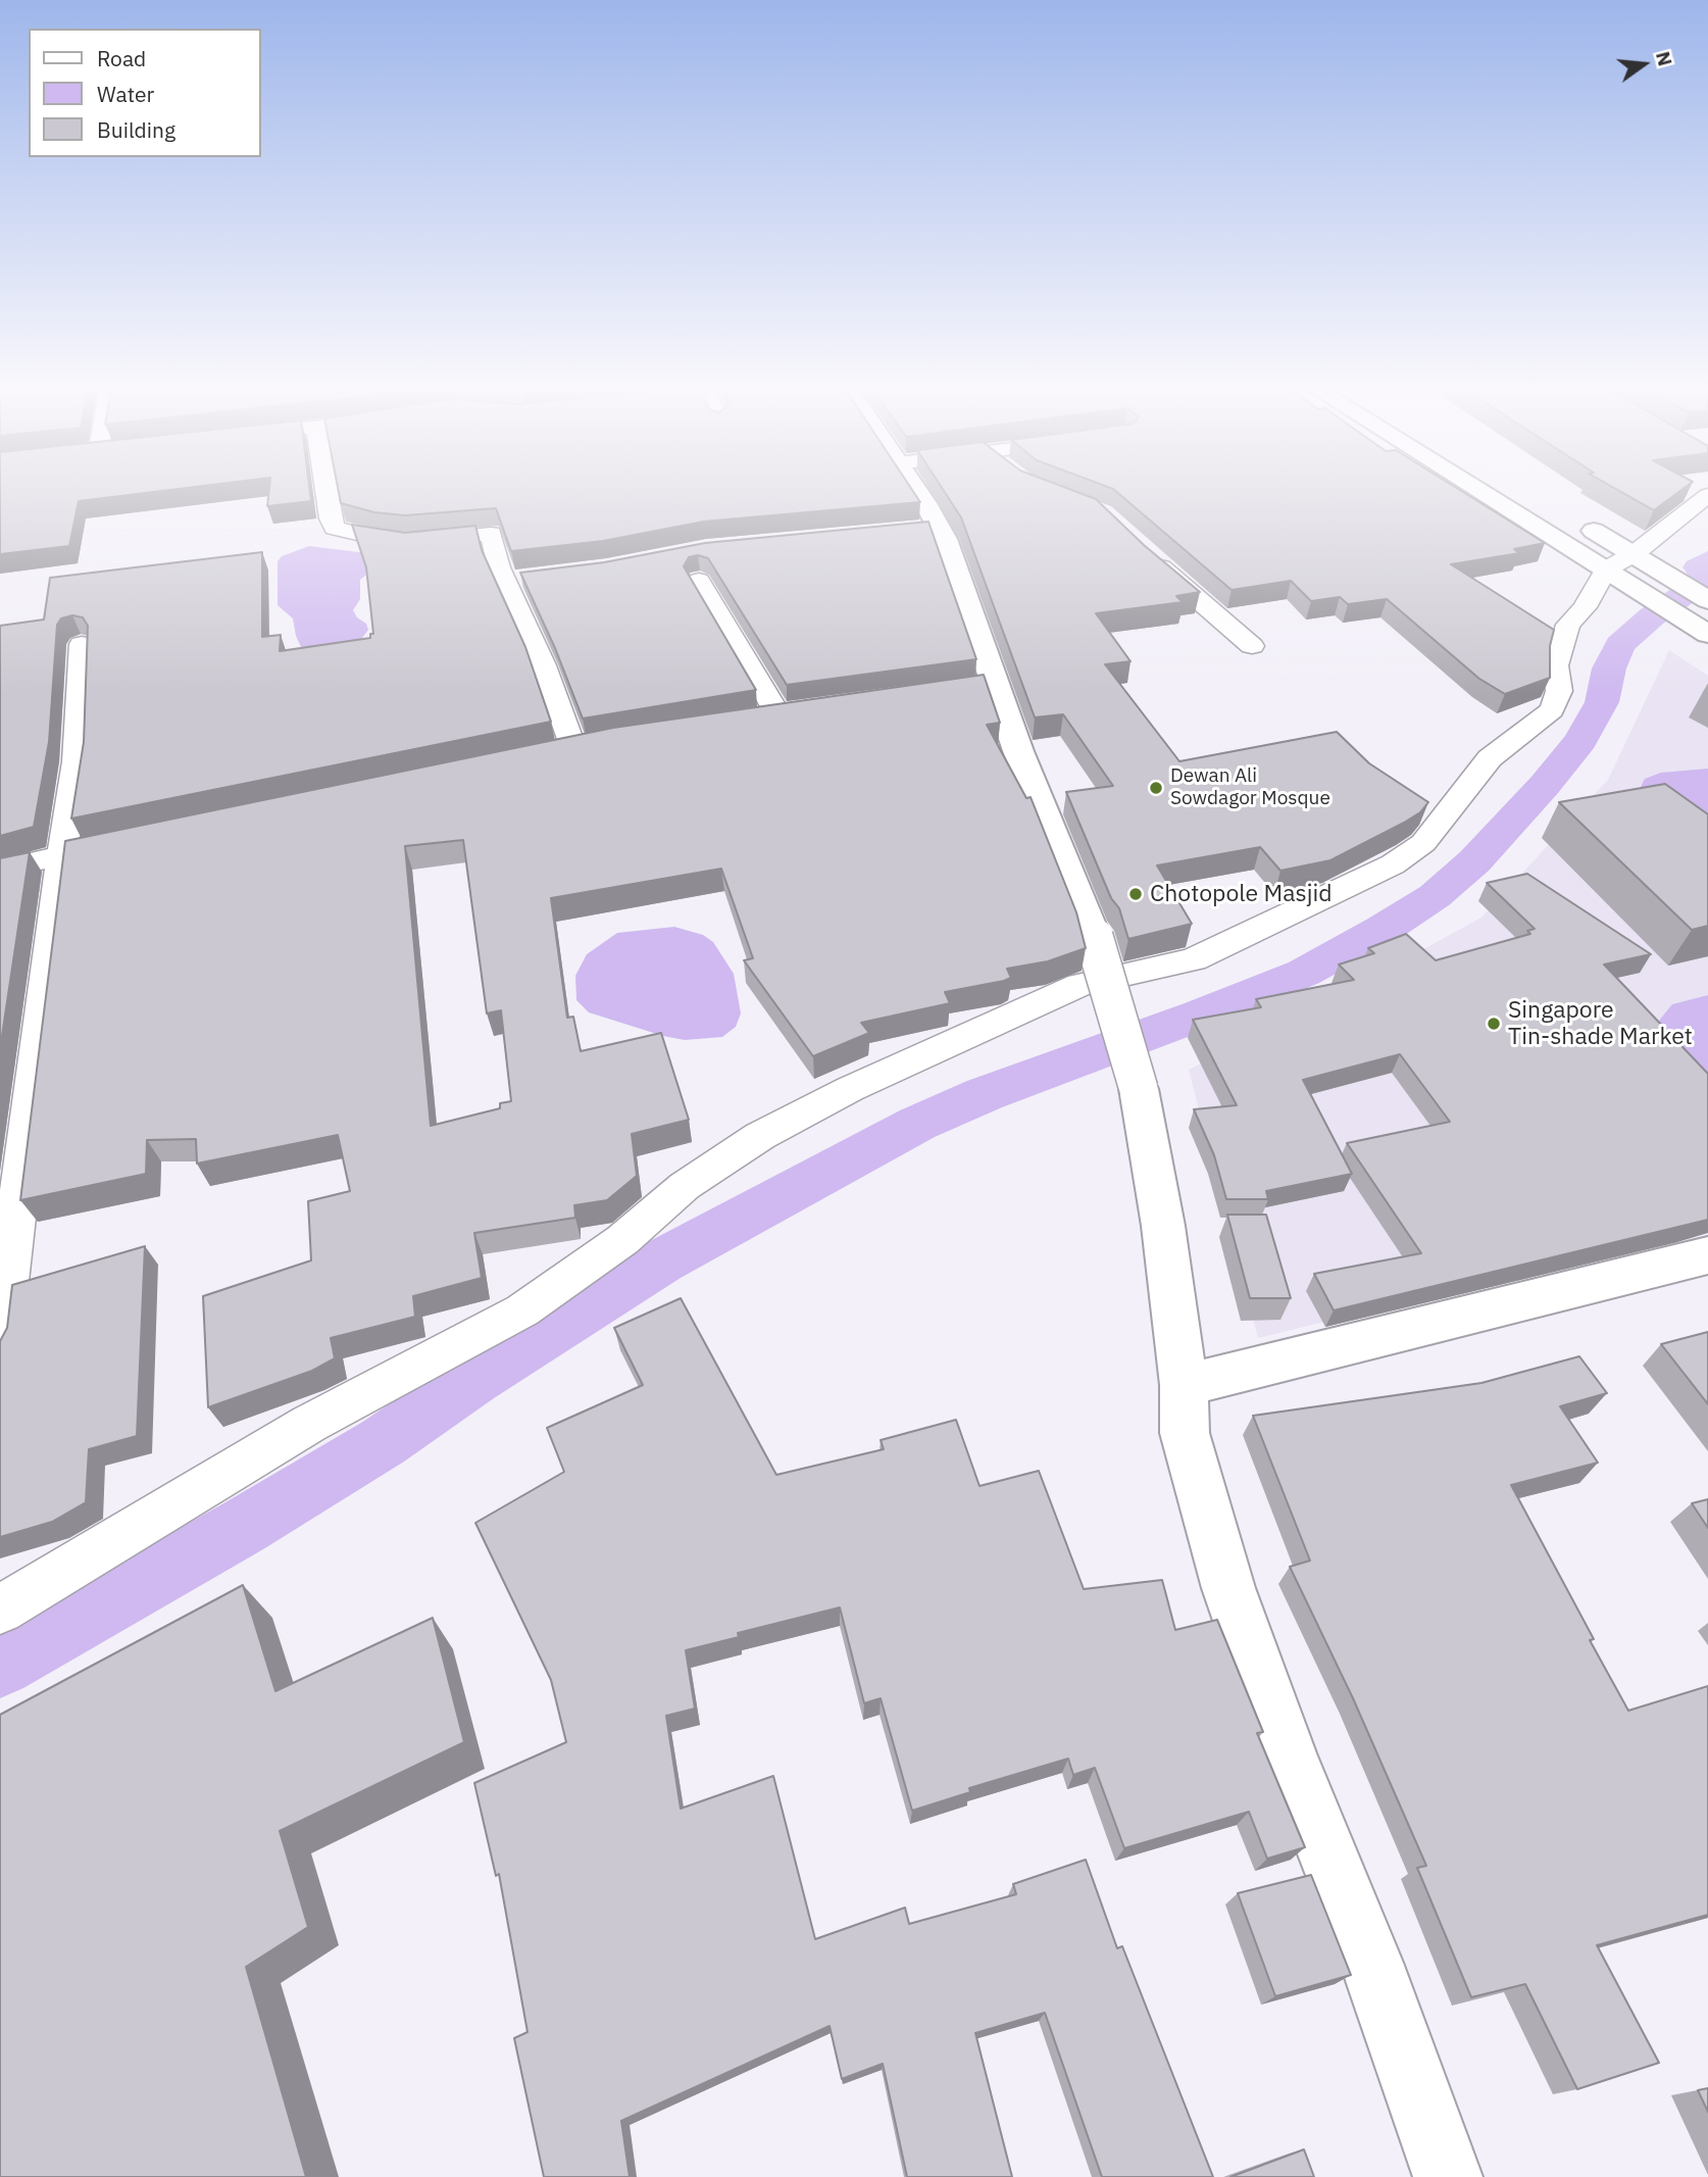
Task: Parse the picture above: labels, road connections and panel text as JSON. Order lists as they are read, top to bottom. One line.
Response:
{"places":["Dewan Ali Sowdagor Mosque","Chotopole Masjid","Singapore Tin-shade Market"],"legend":["Road","Water","Building"],"north":"right"}
